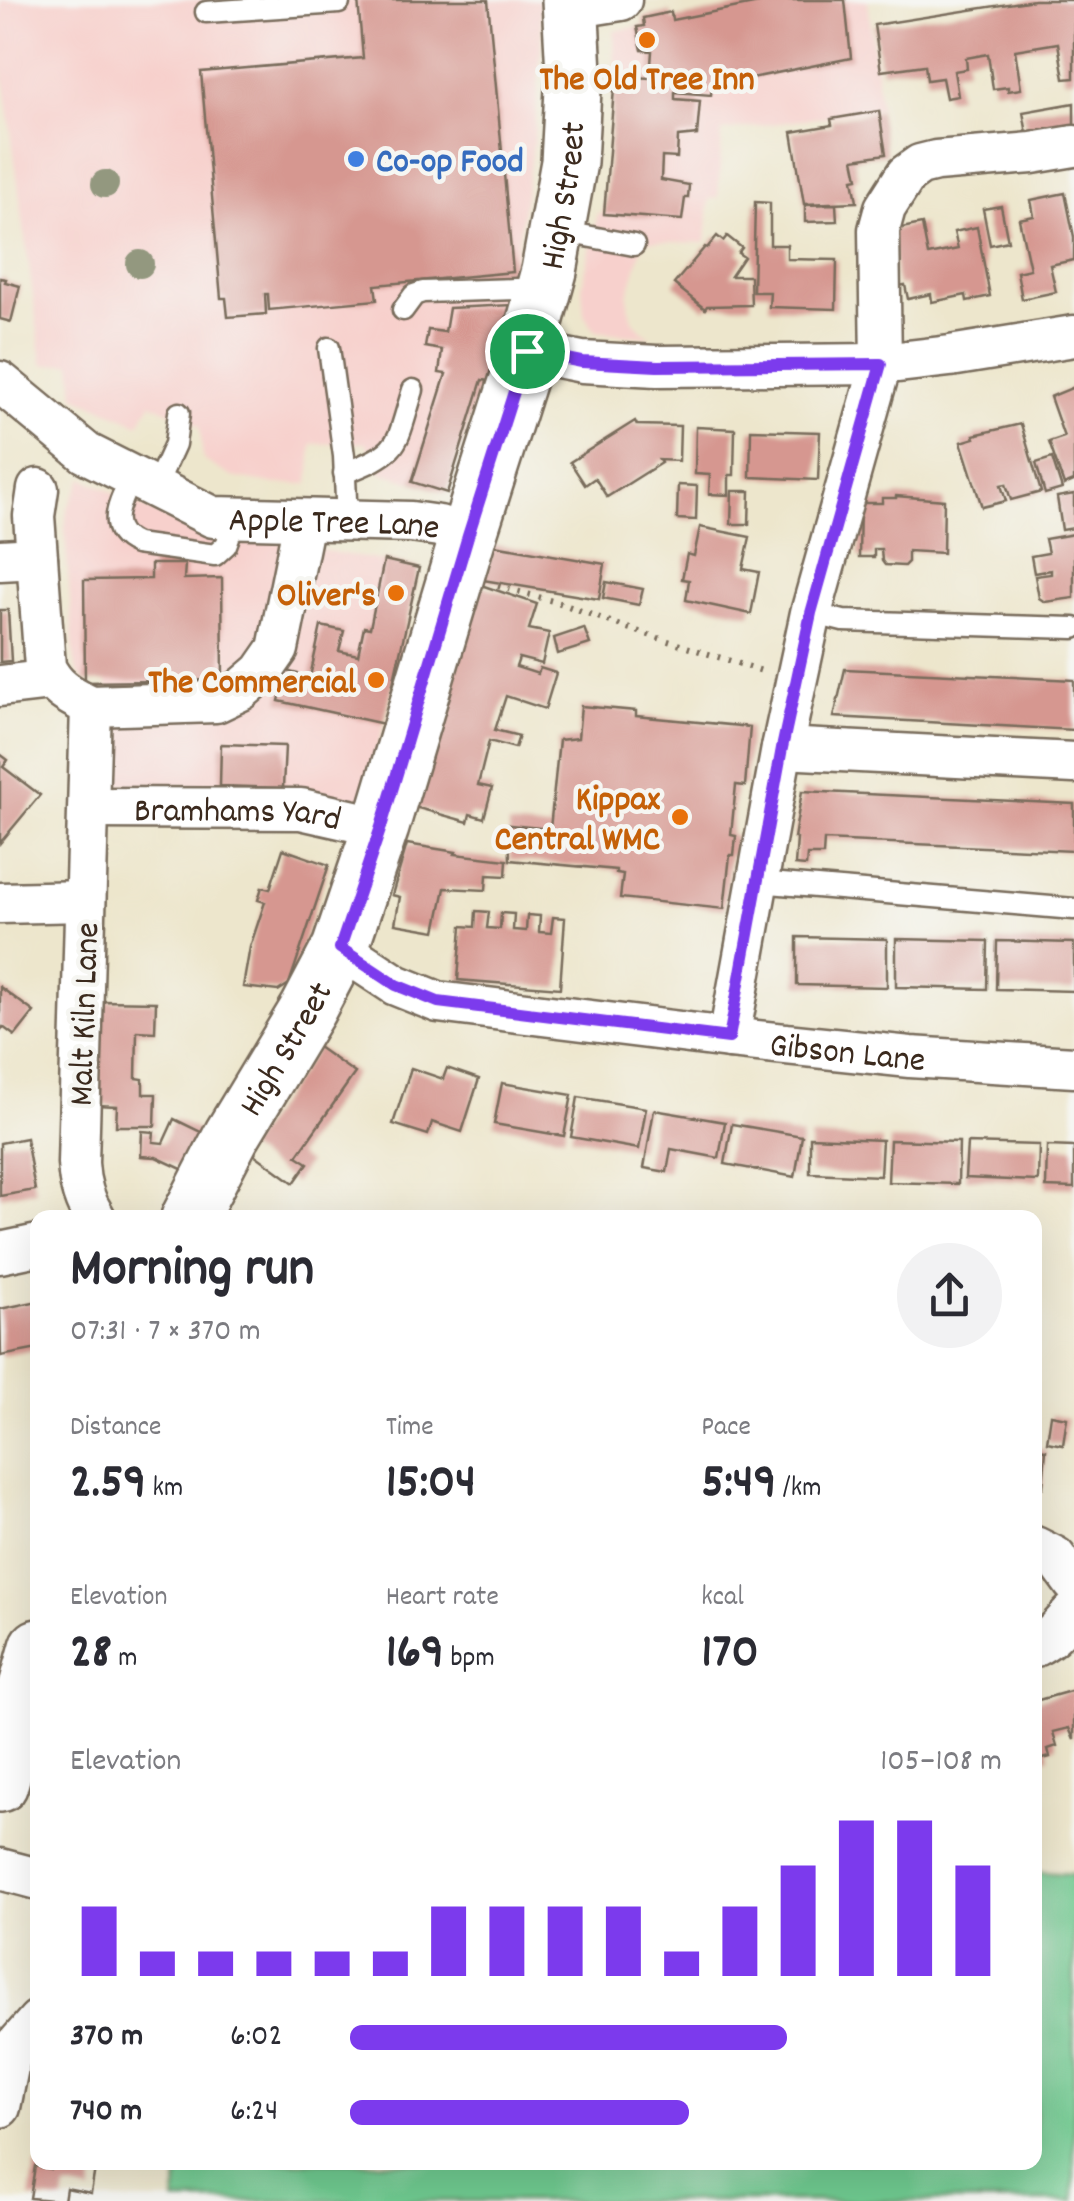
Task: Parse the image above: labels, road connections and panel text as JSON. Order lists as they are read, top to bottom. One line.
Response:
{"streets":{"main road":["High Street"],"street":["Apple Tree Lane","Bramhams Yard","Malt Kiln Lane","Gibson Lane"]},"crossings":[["High Street","Apple Tree Lane"],["High Street","Bramhams Yard"],["High Street","Gibson Lane"],["Bramhams Yard","Malt Kiln Lane"]],"places":["The Old Tree Inn","Co-op Food","Oliver's","The Commercial","Kippax Central WMC"],"page":{"heading":["Morning run","07:31 · 7 × 370 m"],"stats":[["Distance","2.59 km"],["Time","15:04"],["Pace","5:49 /km"],["Elevation","28 m"],["Heart rate","169 bpm"],["kcal","170"]],"chart":["Elevation","105–108 m"],"list":[{"name":"370 m","note":"6:02"},{"name":"740 m","note":"6:24"}]}}
